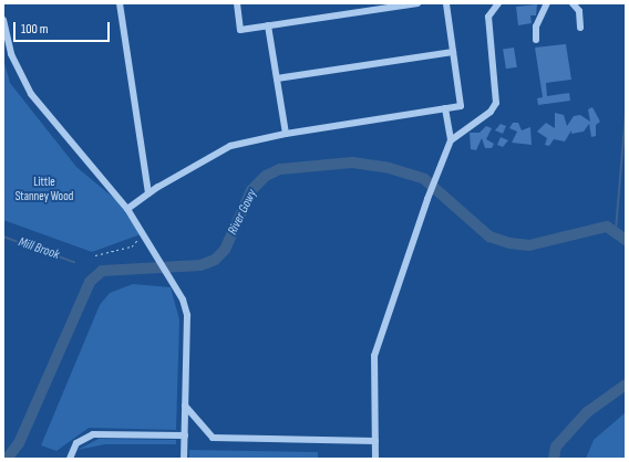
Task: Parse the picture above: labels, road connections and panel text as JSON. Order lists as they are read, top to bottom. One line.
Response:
{"water":["River Gowy","Mill Brook"],"parks":["Little Stanney Wood"],"scale_bar":"100 m"}
